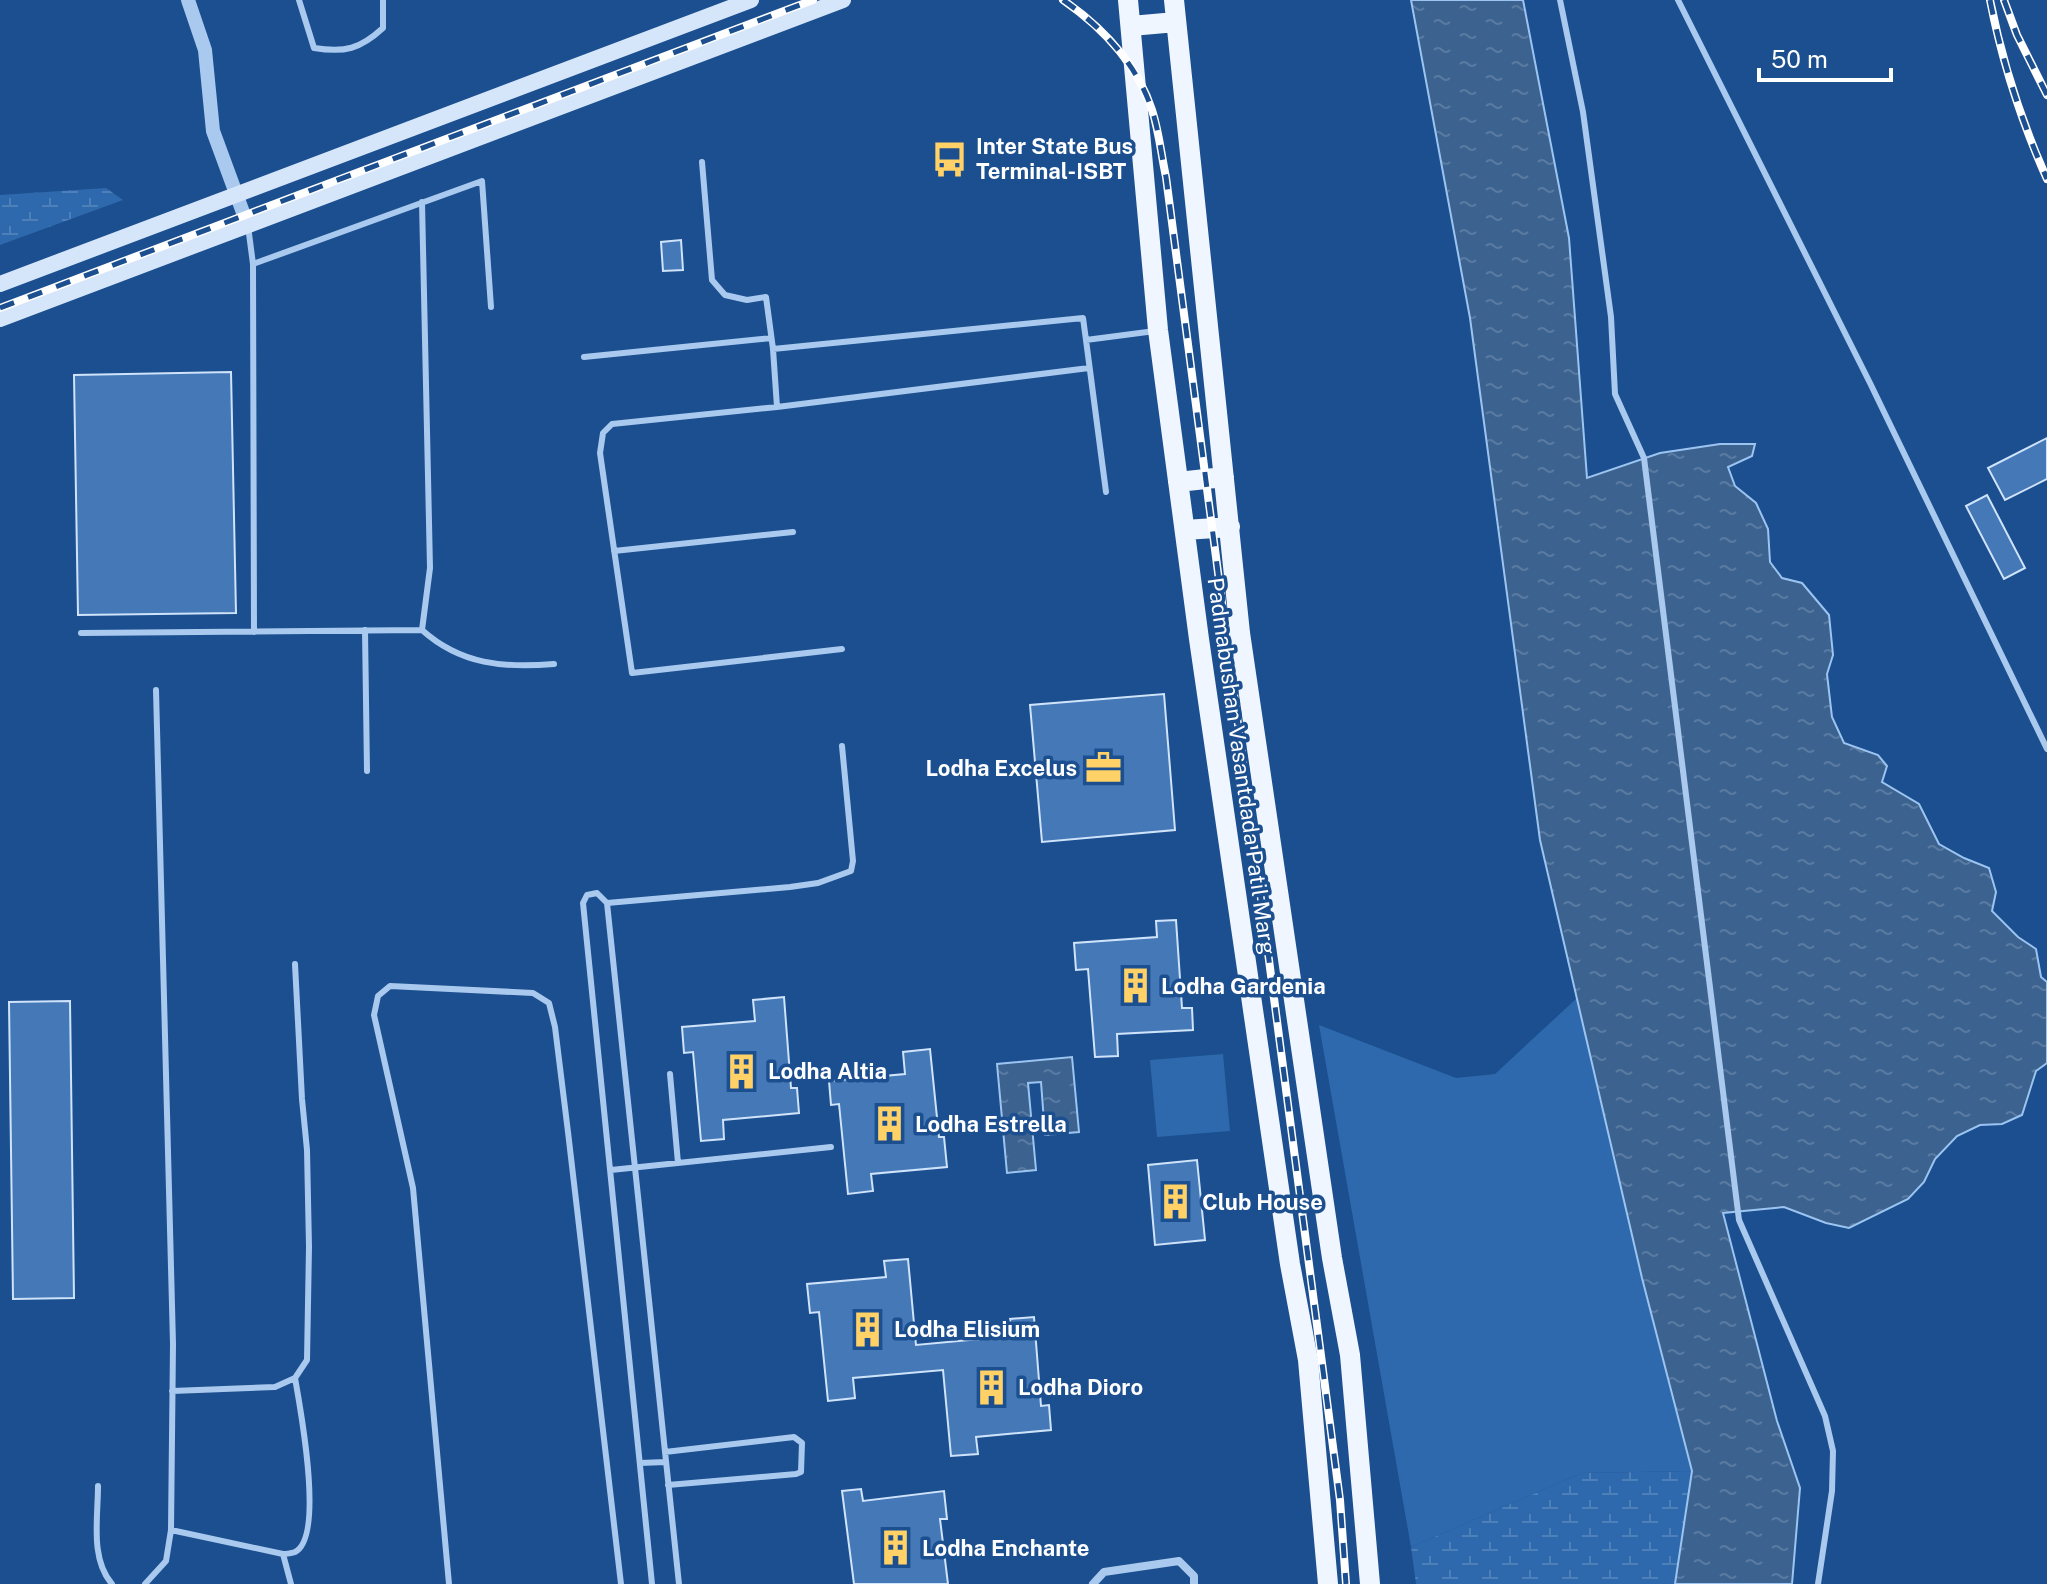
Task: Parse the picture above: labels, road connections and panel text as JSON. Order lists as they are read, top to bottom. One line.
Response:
{"streets":{"main road":["Padmabushan Vasantdada Patil Marg"]},"places":{"bus stop":["Inter State Bus Terminal-ISBT"],"office":["Lodha Excelus"],"building":["Lodha Gardenia","Lodha Altia","Lodha Estrella","Club House","Lodha Elisium","Lodha Dioro","Lodha Enchante"]},"scale_bar":"50 m"}
